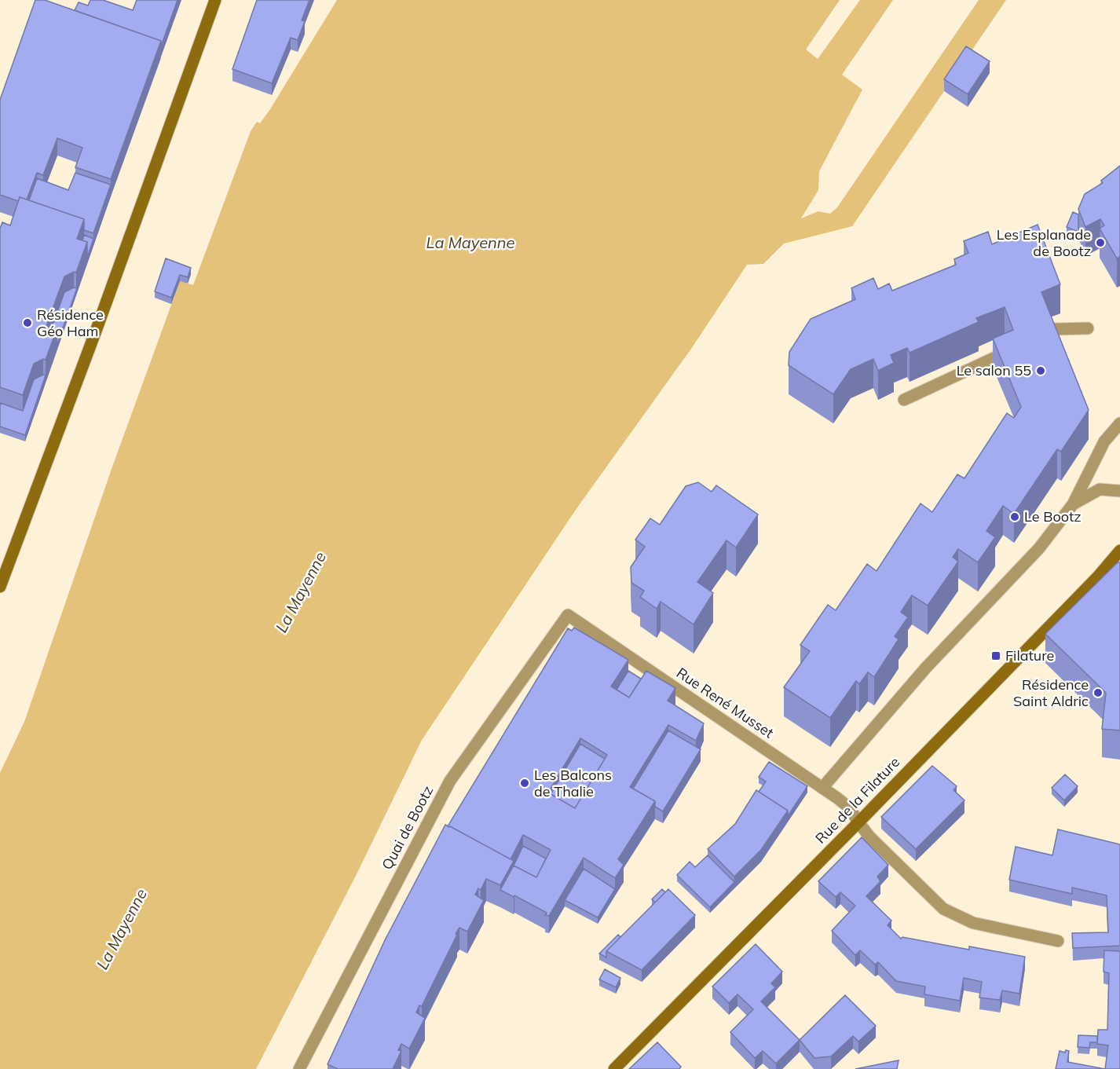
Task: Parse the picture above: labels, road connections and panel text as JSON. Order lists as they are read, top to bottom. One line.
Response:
{"streets":{"street":["Rue René Musset","Rue de la Filature","Quai de Bootz"]},"crossings":[["Rue René Musset","Rue de la Filature"],["Rue René Musset","Quai de Bootz"]],"water":["La Mayenne"],"places":{"other":["Les Esplanade de Bootz","Résidence Géo Ham","Le salon 55","Le Bootz","Résidence Saint Aldric","Les Balcons de Thalie"],"transit":["Filature"]}}
